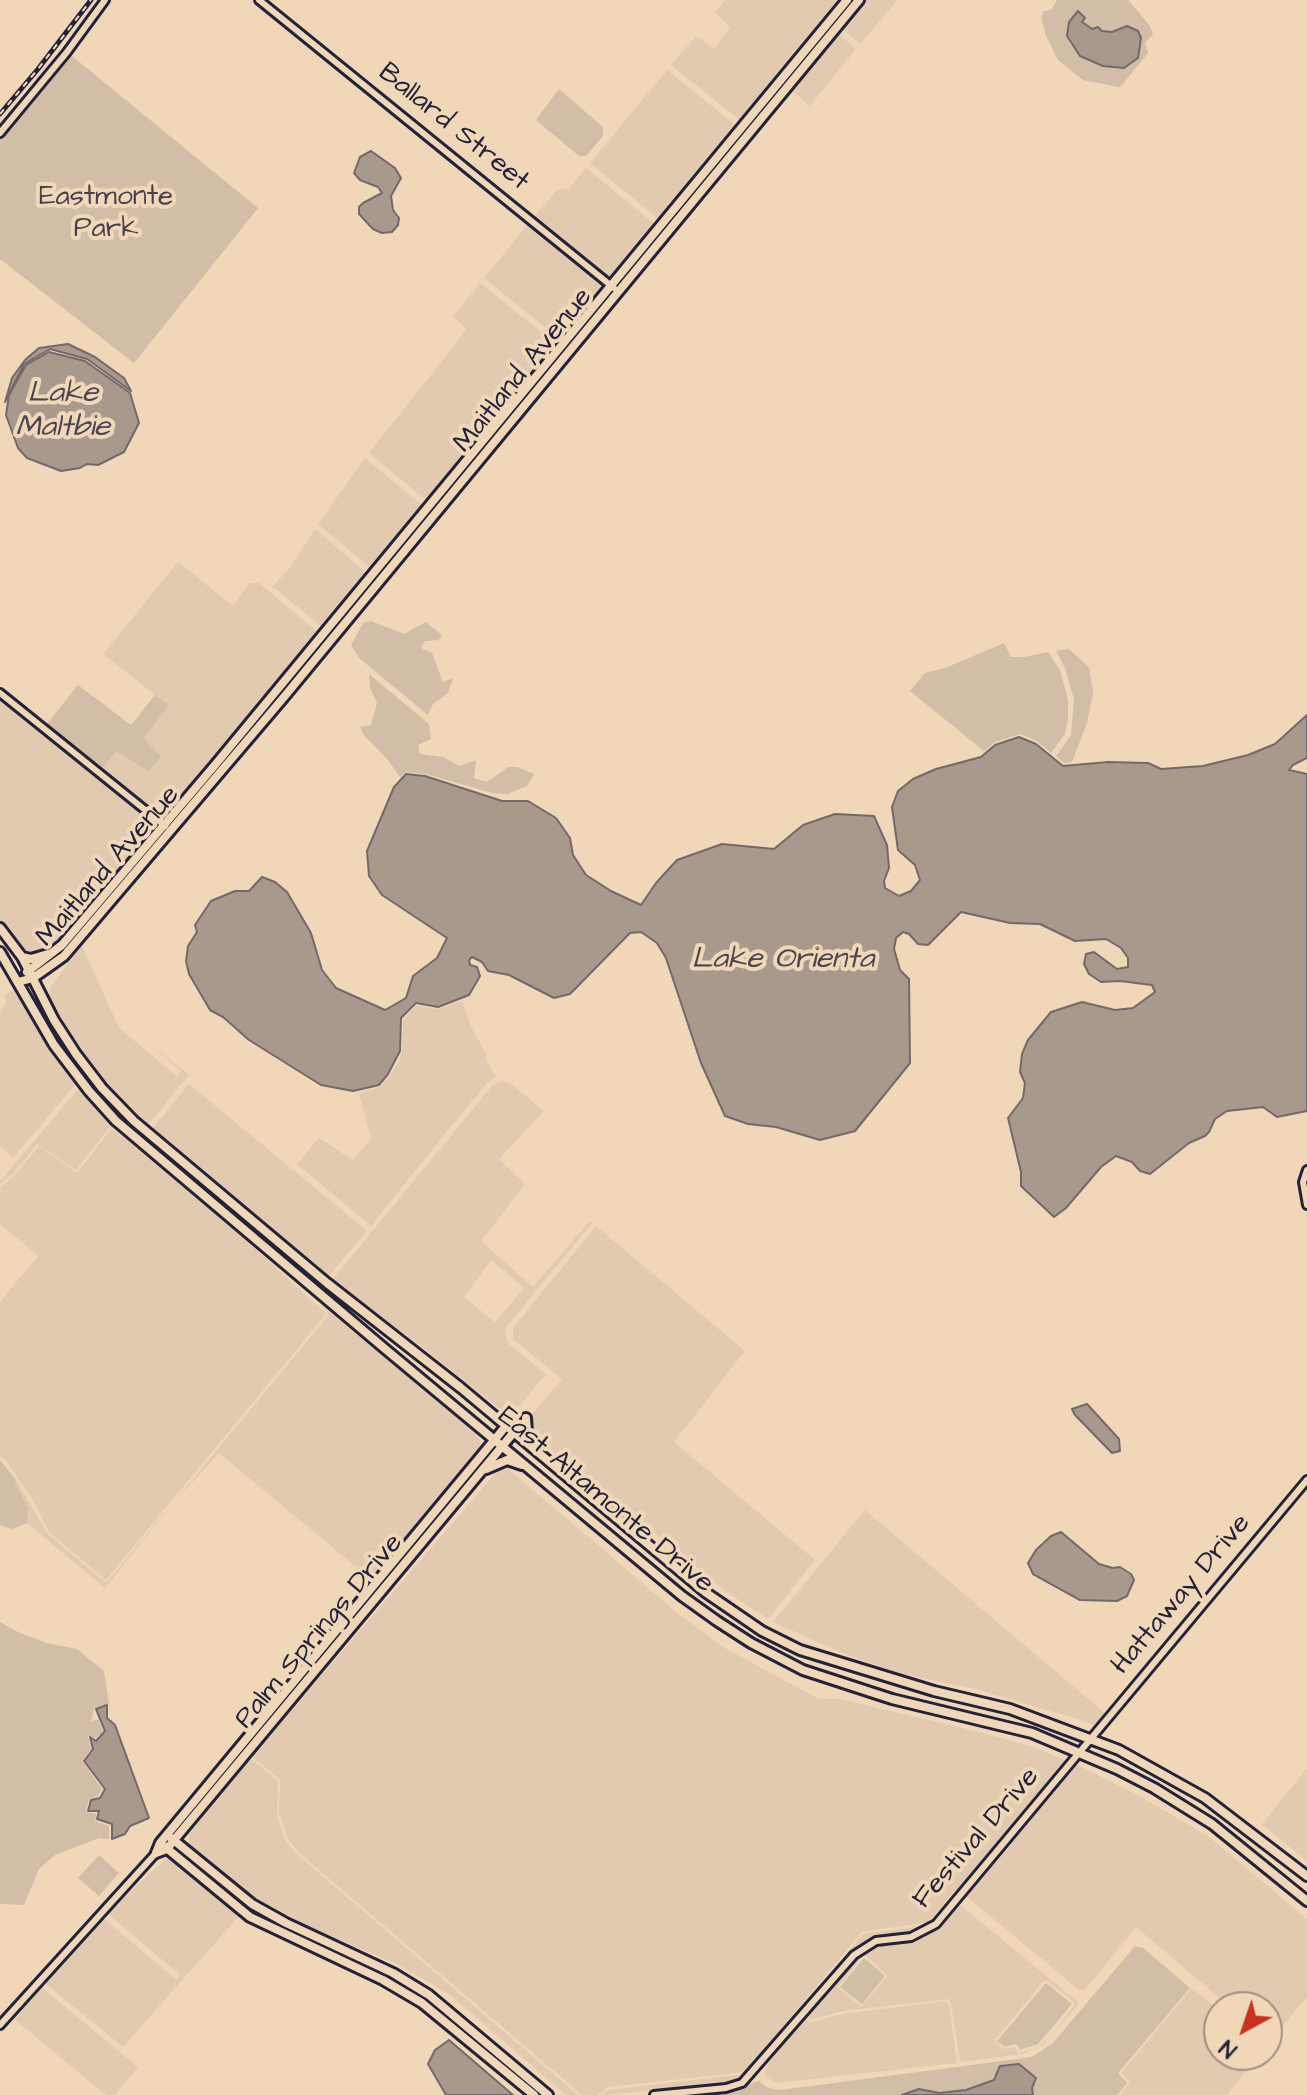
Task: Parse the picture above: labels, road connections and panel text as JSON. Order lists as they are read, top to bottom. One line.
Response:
{"streets":{"main road":["Maitland Avenue","East Altamonte Drive","Palm Springs Drive"],"street":["Ballard Street","Hattaway Drive","Festival Drive"]},"crossings":[["Ballard Street","Maitland Avenue"],["Maitland Avenue","East Altamonte Drive"],["East Altamonte Drive","Palm Springs Drive"],["East Altamonte Drive","Festival Drive"],["Hattaway Drive","Festival Drive"]],"water":["Lake Maltbie","Lake Orienta"],"parks":["Eastmonte Park"],"north":"bottom left"}
